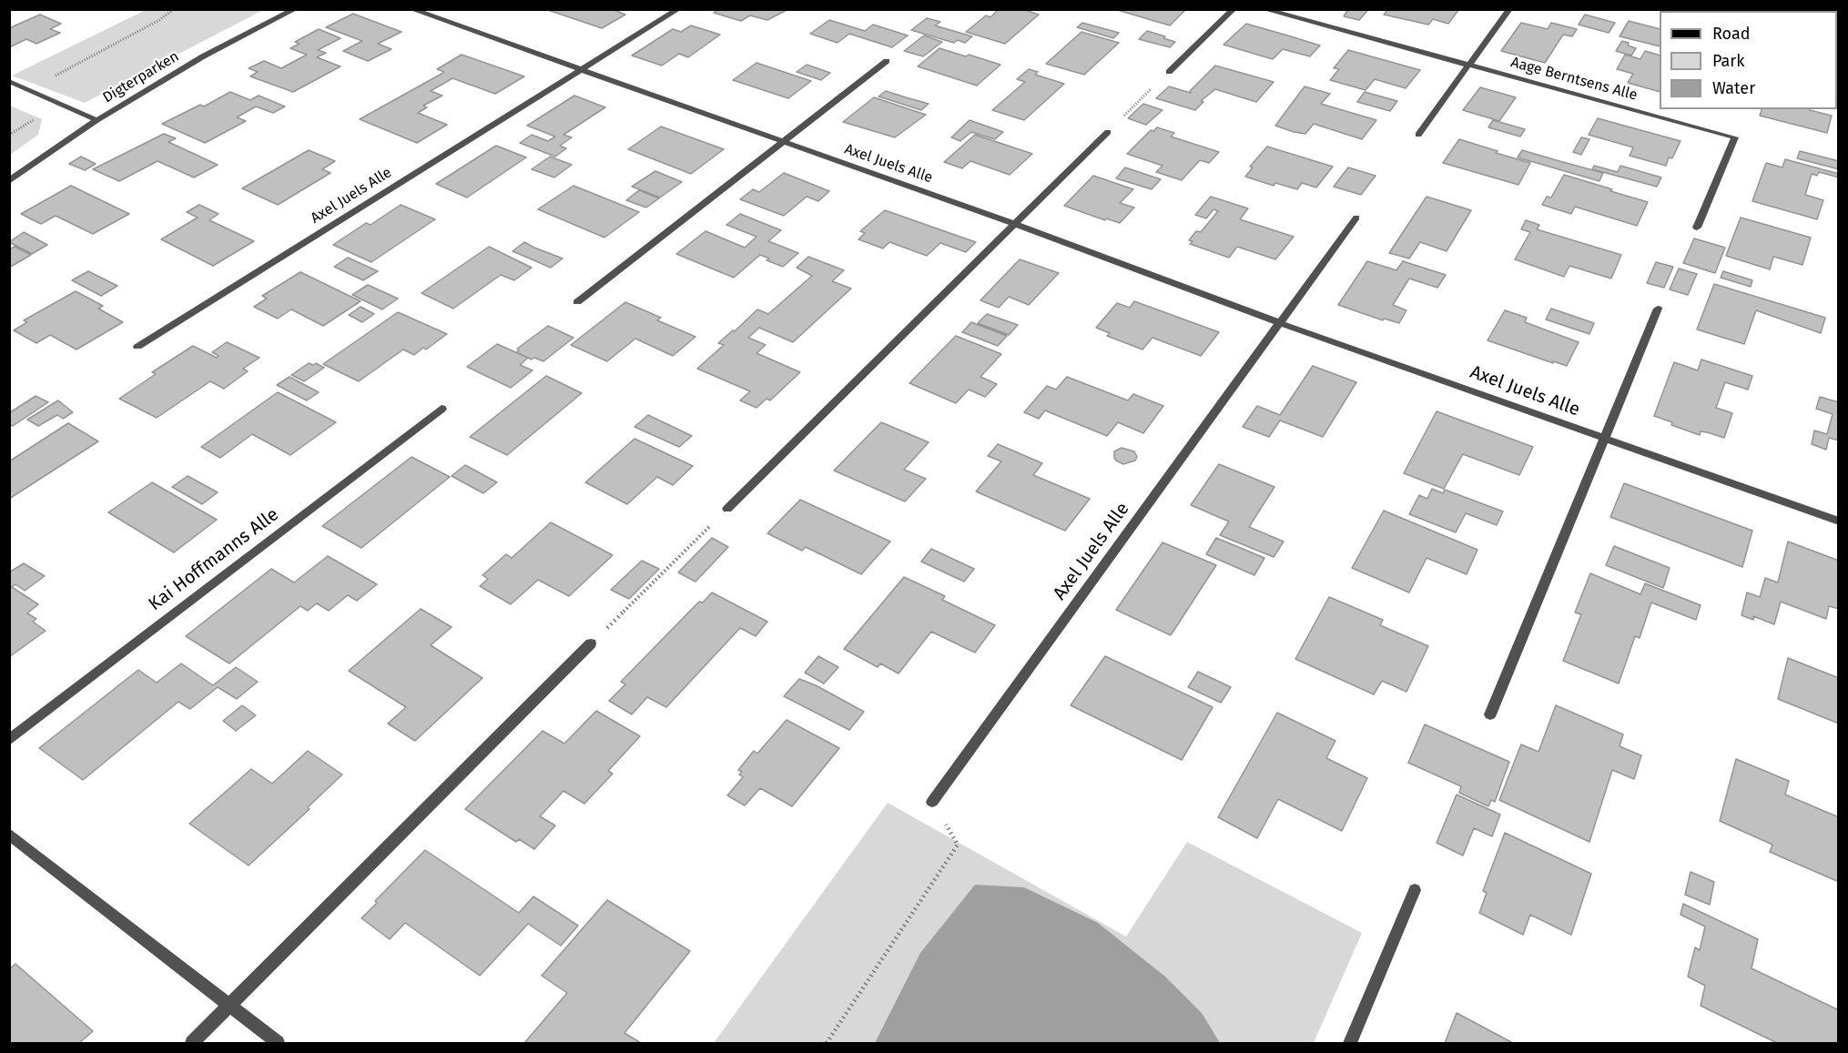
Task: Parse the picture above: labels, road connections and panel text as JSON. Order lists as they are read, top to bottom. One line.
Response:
{"streets":{"street":["Digterparken","Aage Berntsens Alle","Axel Juels Alle","Kai Hoffmanns Alle"]},"legend":["Road","Park","Water"]}
